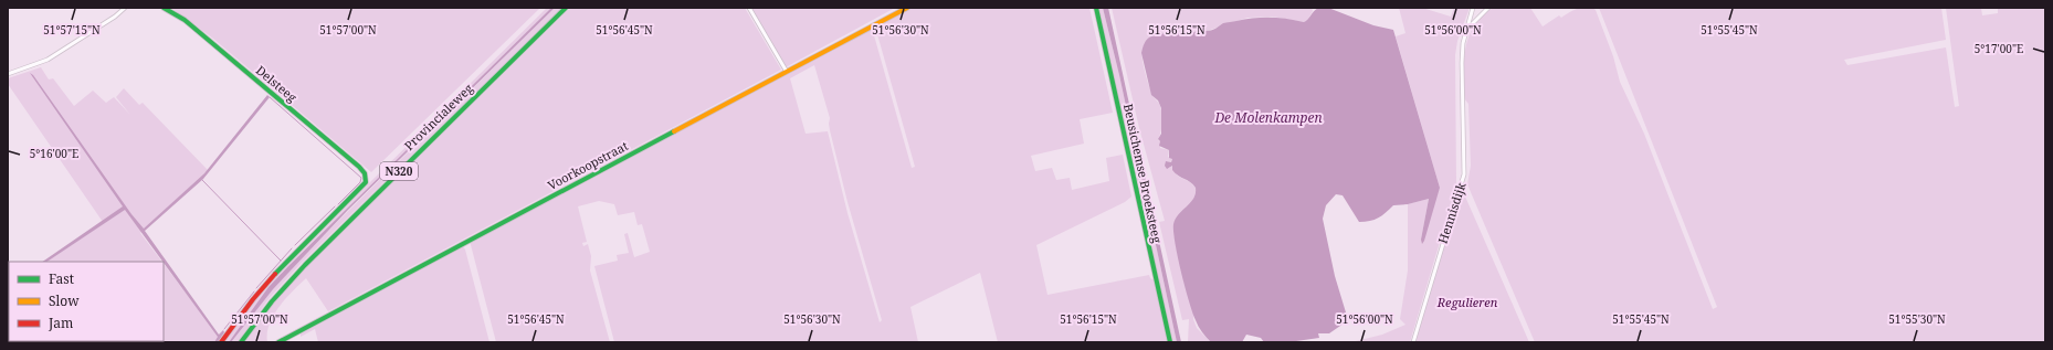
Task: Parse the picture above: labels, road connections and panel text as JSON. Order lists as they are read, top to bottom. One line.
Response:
{"streets":{"main road":["Delsteeg","Provincialeweg","Voorkoopstraat","N320","Beusichemse Broeksteeg"],"street":["Hennisdijk"]},"water":["De Molenkampen"],"parks":["Regulieren"],"legend":["Fast","Slow","Jam"],"coordinates":["51°57'15\"N","51°57'00\"N","51°56'45\"N","51°56'30\"N","51°56'15\"N","51°56'00\"N","51°55'45\"N","5°17'00\"E","5°16'00\"E","51°55'30\"N"]}
